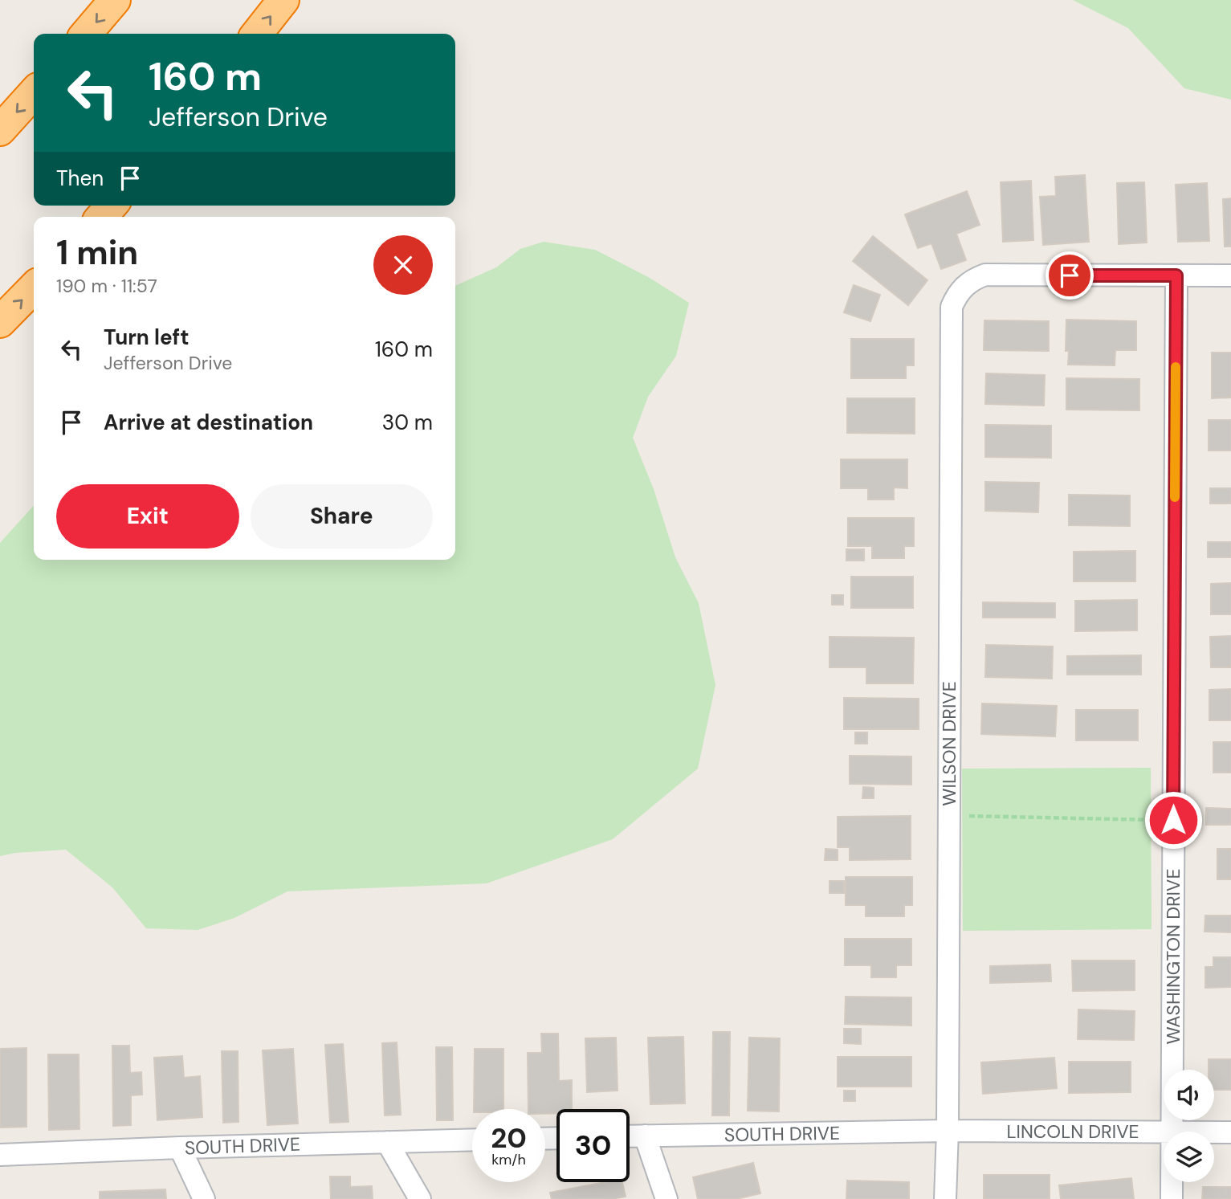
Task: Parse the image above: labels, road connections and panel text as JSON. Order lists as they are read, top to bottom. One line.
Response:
{"streets":{"street":["WILSON DRIVE","WASHINGTON DRIVE","LINCOLN DRIVE","SOUTH DRIVE"]},"crossings":[["WILSON DRIVE","WASHINGTON DRIVE"],["WILSON DRIVE","LINCOLN DRIVE"],["WILSON DRIVE","SOUTH DRIVE"],["WASHINGTON DRIVE","LINCOLN DRIVE"],["LINCOLN DRIVE","SOUTH DRIVE"]],"page":{"turn":["160 m","Jefferson Drive"],"then":"Then","heading":["1 min","190 m · 11:57"],"list":[{"name":"Turn left","note":"Jefferson Drive","value":"160 m"},{"name":"Arrive at destination","value":"30 m"}],"buttons":["Exit","Share"],"speed":"20 km/h","limit":"30"}}
